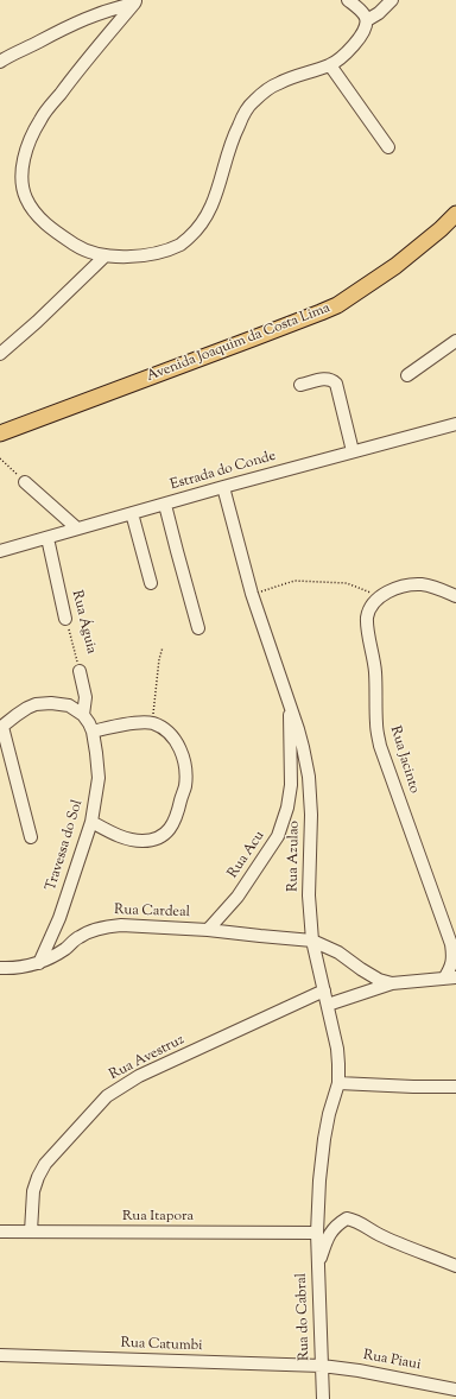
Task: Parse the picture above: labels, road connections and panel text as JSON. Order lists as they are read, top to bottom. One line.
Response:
{"streets":{"main road":["Avenida Joaquim da Costa Lima"],"street":["Estrada do Conde","Rua Águia","Rua Jacinto","Travessa do Sol","Rua Acu","Rua Azulao","Rua Cardeal","Rua Avestruz","Rua Itapora","Rua do Cabral","Rua Catumbi","Rua Piaui"]},"crossings":[["Estrada do Conde","Rua Águia"],["Estrada do Conde","Rua Azulao"],["Rua Águia","Travessa do Sol"],["Travessa do Sol","Rua Cardeal"],["Rua Acu","Rua Azulao"],["Rua Acu","Rua Cardeal"],["Rua Azulao","Rua Cardeal"],["Rua Azulao","Rua Avestruz"],["Rua Azulao","Rua Itapora"],["Rua Azulao","Rua do Cabral"],["Rua Avestruz","Rua Itapora"],["Rua Itapora","Rua do Cabral"],["Rua do Cabral","Rua Catumbi"],["Rua do Cabral","Rua Piaui"],["Rua Catumbi","Rua Piaui"]]}
